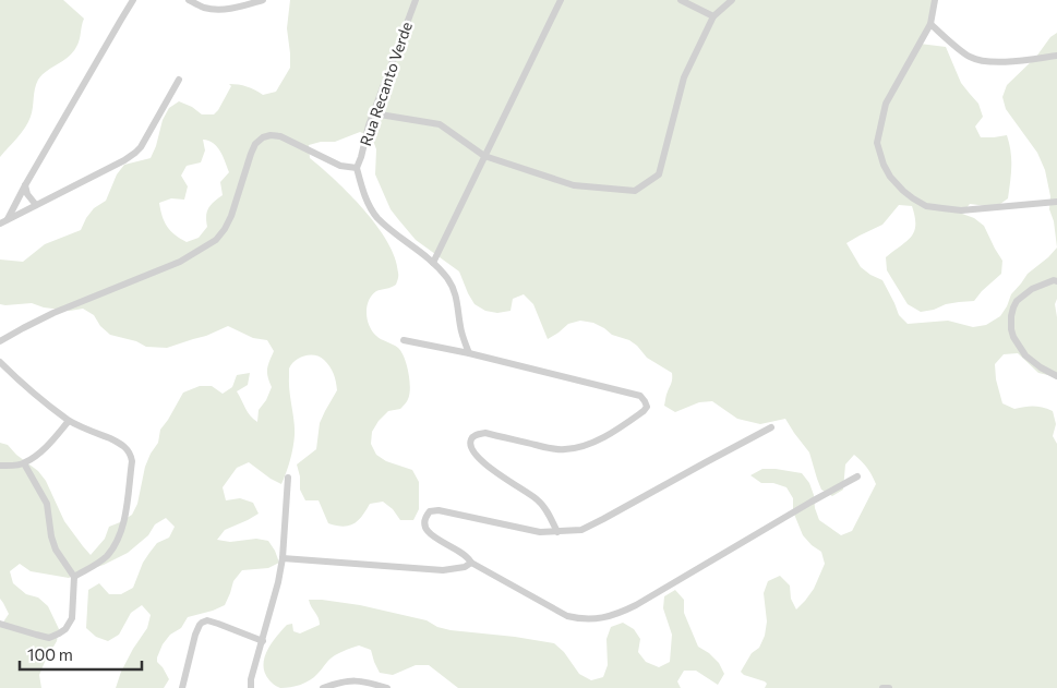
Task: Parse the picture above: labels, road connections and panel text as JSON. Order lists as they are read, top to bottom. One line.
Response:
{"streets":{"street":["Rua Recanto Verde"]},"scale_bar":"100 m"}
